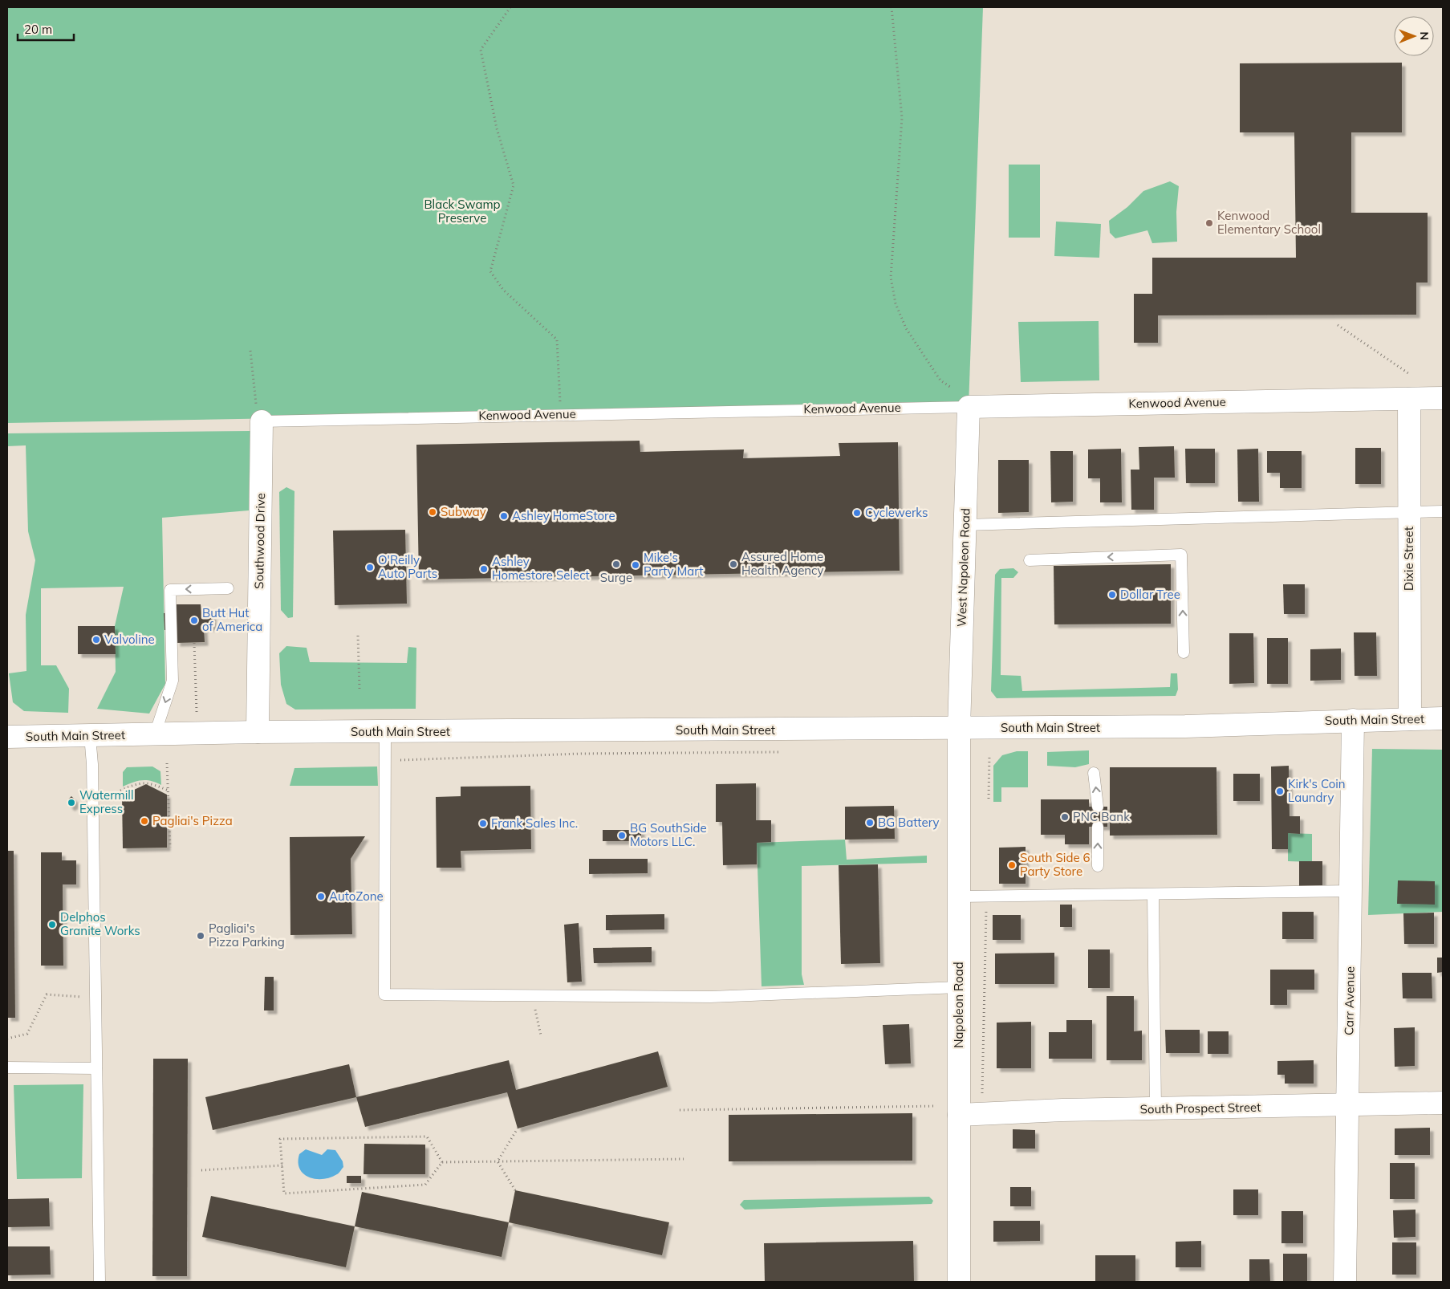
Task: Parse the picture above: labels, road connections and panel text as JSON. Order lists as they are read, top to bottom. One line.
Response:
{"streets":{"street":["Kenwood Avenue","Southwood Drive","Dixie Street","West Napoleon Road","South Main Street","Carr Avenue","Napoleon Road","South Prospect Street"]},"crossings":[["Kenwood Avenue","Southwood Drive"],["Kenwood Avenue","Dixie Street"],["Kenwood Avenue","West Napoleon Road"],["Southwood Drive","South Main Street"],["Dixie Street","South Main Street"],["West Napoleon Road","South Main Street"],["West Napoleon Road","Napoleon Road"],["South Main Street","Carr Avenue"],["South Main Street","Napoleon Road"],["Carr Avenue","South Prospect Street"],["Napoleon Road","South Prospect Street"]],"parks":["Black Swamp Preserve"],"places":["Kenwood Elementary School","Subway","Cyclewerks","Ashley HomeStore","Surge","Assured Home Health Agency","Mike's Party Mart","O'Reilly Auto Parts","Ashley Homestore Select","Dollar Tree","Butt Hut of America","Valvoline","Kirk's Coin Laundry","Watermill Express","PNC Bank","Pagliai's Pizza","BG Battery","Frank Sales Inc.","BG SouthSide Motors LLC.","South Side 6 Party Store","AutoZone","Delphos Granite Works","Pagliai's Pizza Parking"],"scale_bar":"20 m","north":"right"}
